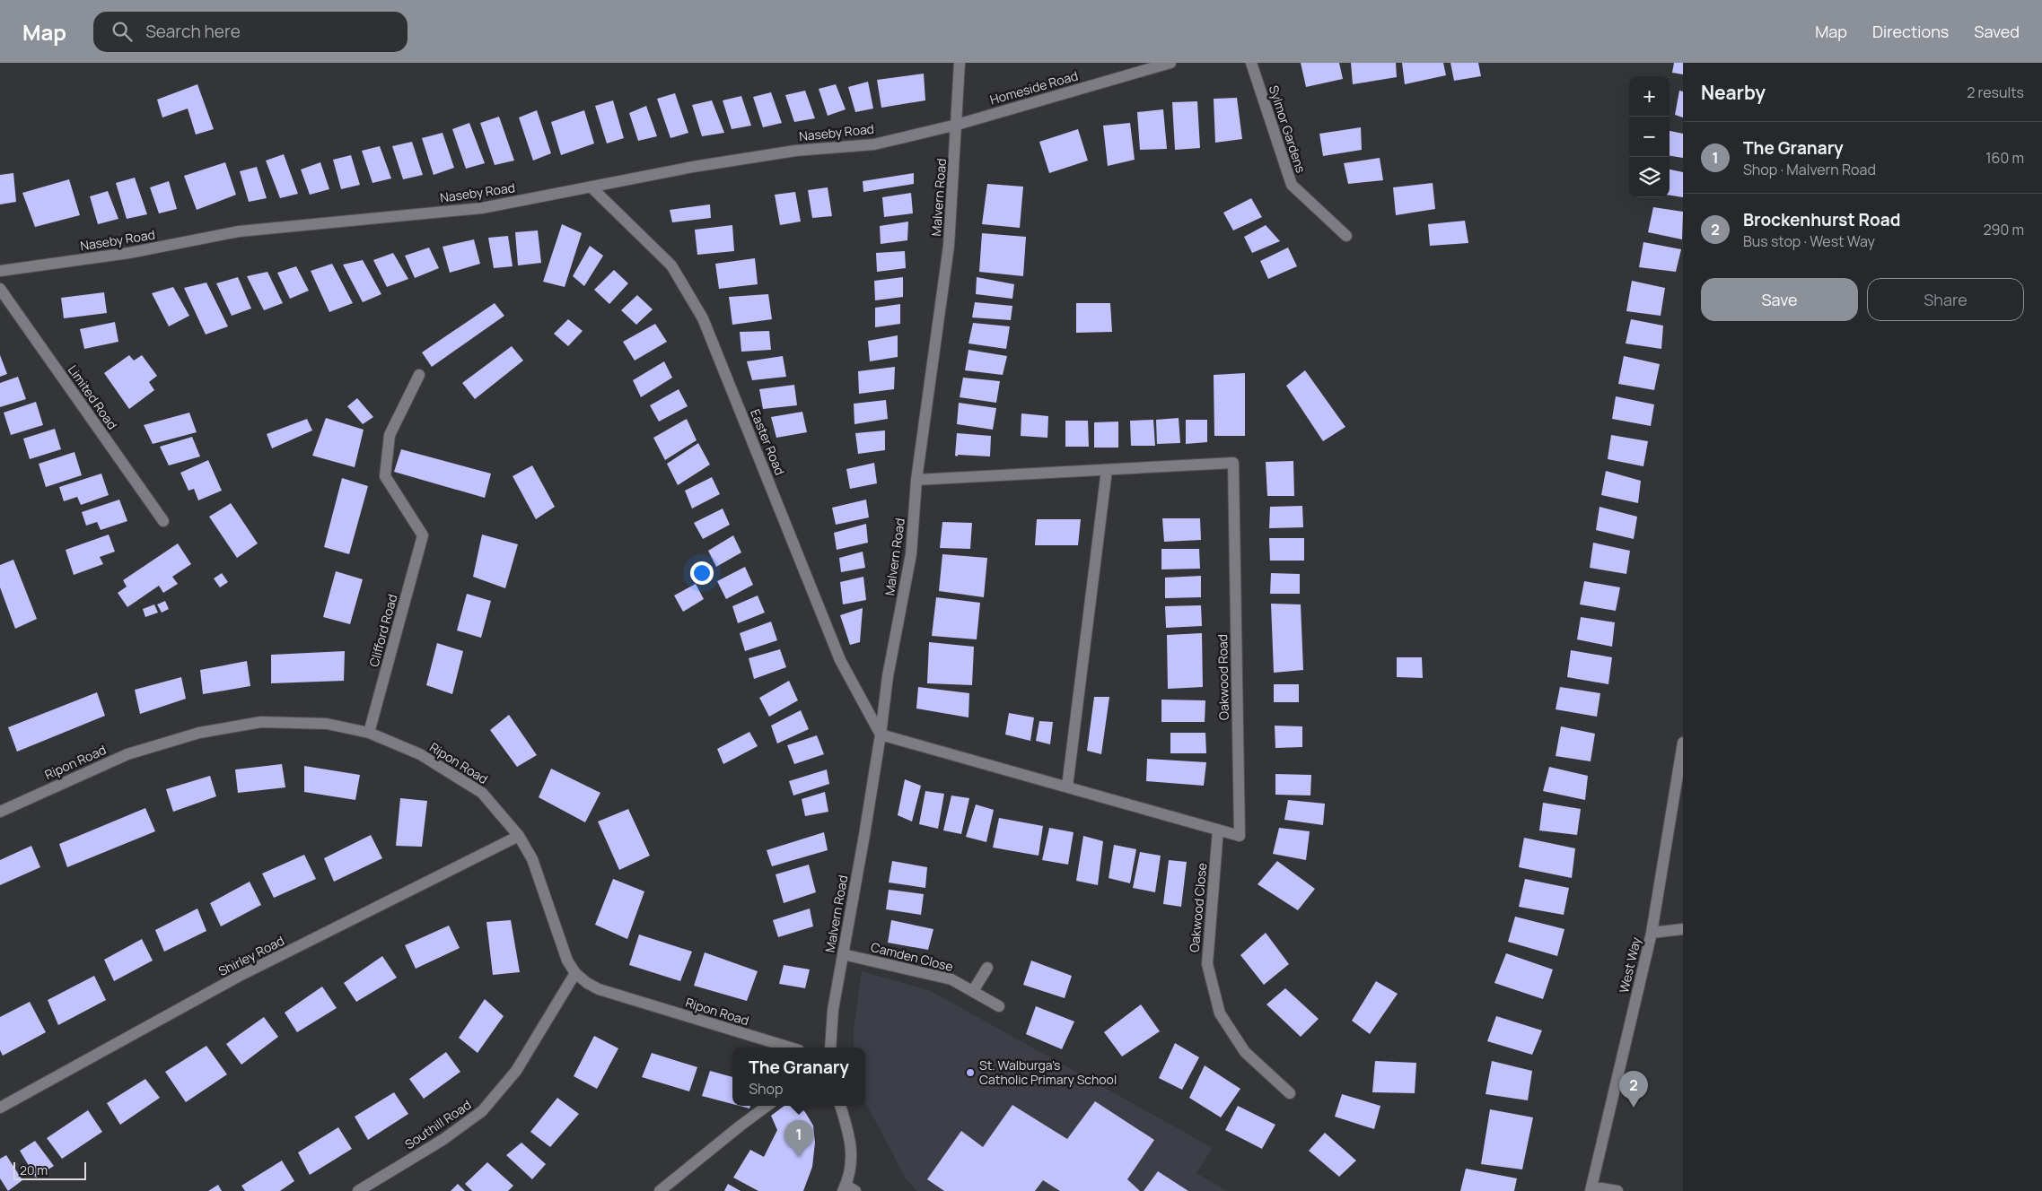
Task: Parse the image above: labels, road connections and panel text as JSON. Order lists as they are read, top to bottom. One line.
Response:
{"streets":{"street":["Homeside Road","Sylmor Gardens","Naseby Road","Malvern Road","Limited Road","Easter Road","Clifford Road","Oakwood Road","Ripon Road","Oakwood Close","Shirley Road","Camden Close","West Way","Southill Road"]},"crossings":[["Homeside Road","Naseby Road"],["Homeside Road","Malvern Road"],["Naseby Road","Malvern Road"],["Naseby Road","Easter Road"],["Malvern Road","Easter Road"],["Malvern Road","Oakwood Road"],["Malvern Road","Camden Close"],["Easter Road","Oakwood Road"],["Clifford Road","Ripon Road"],["Oakwood Road","Oakwood Close"],["Ripon Road","Shirley Road"],["Ripon Road","Southill Road"]],"places":["St. Walburga's Catholic Primary School"],"scale_bar":"20 m","page":{"header":"Map","search":"Search here","nav":["Map","Directions","Saved"],"heading":["Nearby","2 results"],"map_buttons":["+","−"],"list":[{"mark":"1","name":"The Granary","note":"Shop · Malvern Road","value":"160 m"},{"mark":"2","name":"Brockenhurst Road","note":"Bus stop · West Way","value":"290 m"}],"buttons":["Save","Share"],"popup":["The Granary","Shop"],"pins":["2","1"],"scale":"20 m"}}
